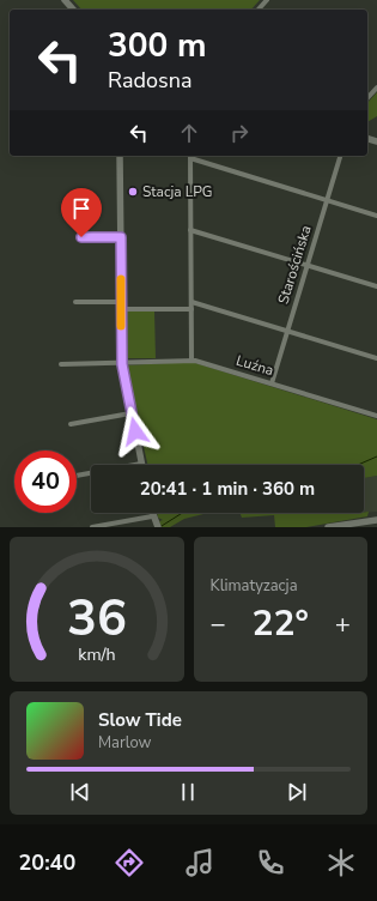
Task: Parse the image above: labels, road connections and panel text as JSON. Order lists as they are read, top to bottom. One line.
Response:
{"streets":{"street":["Starościńska","Luźna"]},"crossings":[["Starościńska","Luźna"]],"places":["Stacja LPG"],"page":{"turn":["300 m","Radosna"],"limit":"40","trip":"20:41 · 1 min · 360 m","tile":"Klimatyzacja","heat":["−","22°","+"],"song":["Slow Tide","Marlow"],"tabs":"20:40","gauge":["36","km/h"]}}
